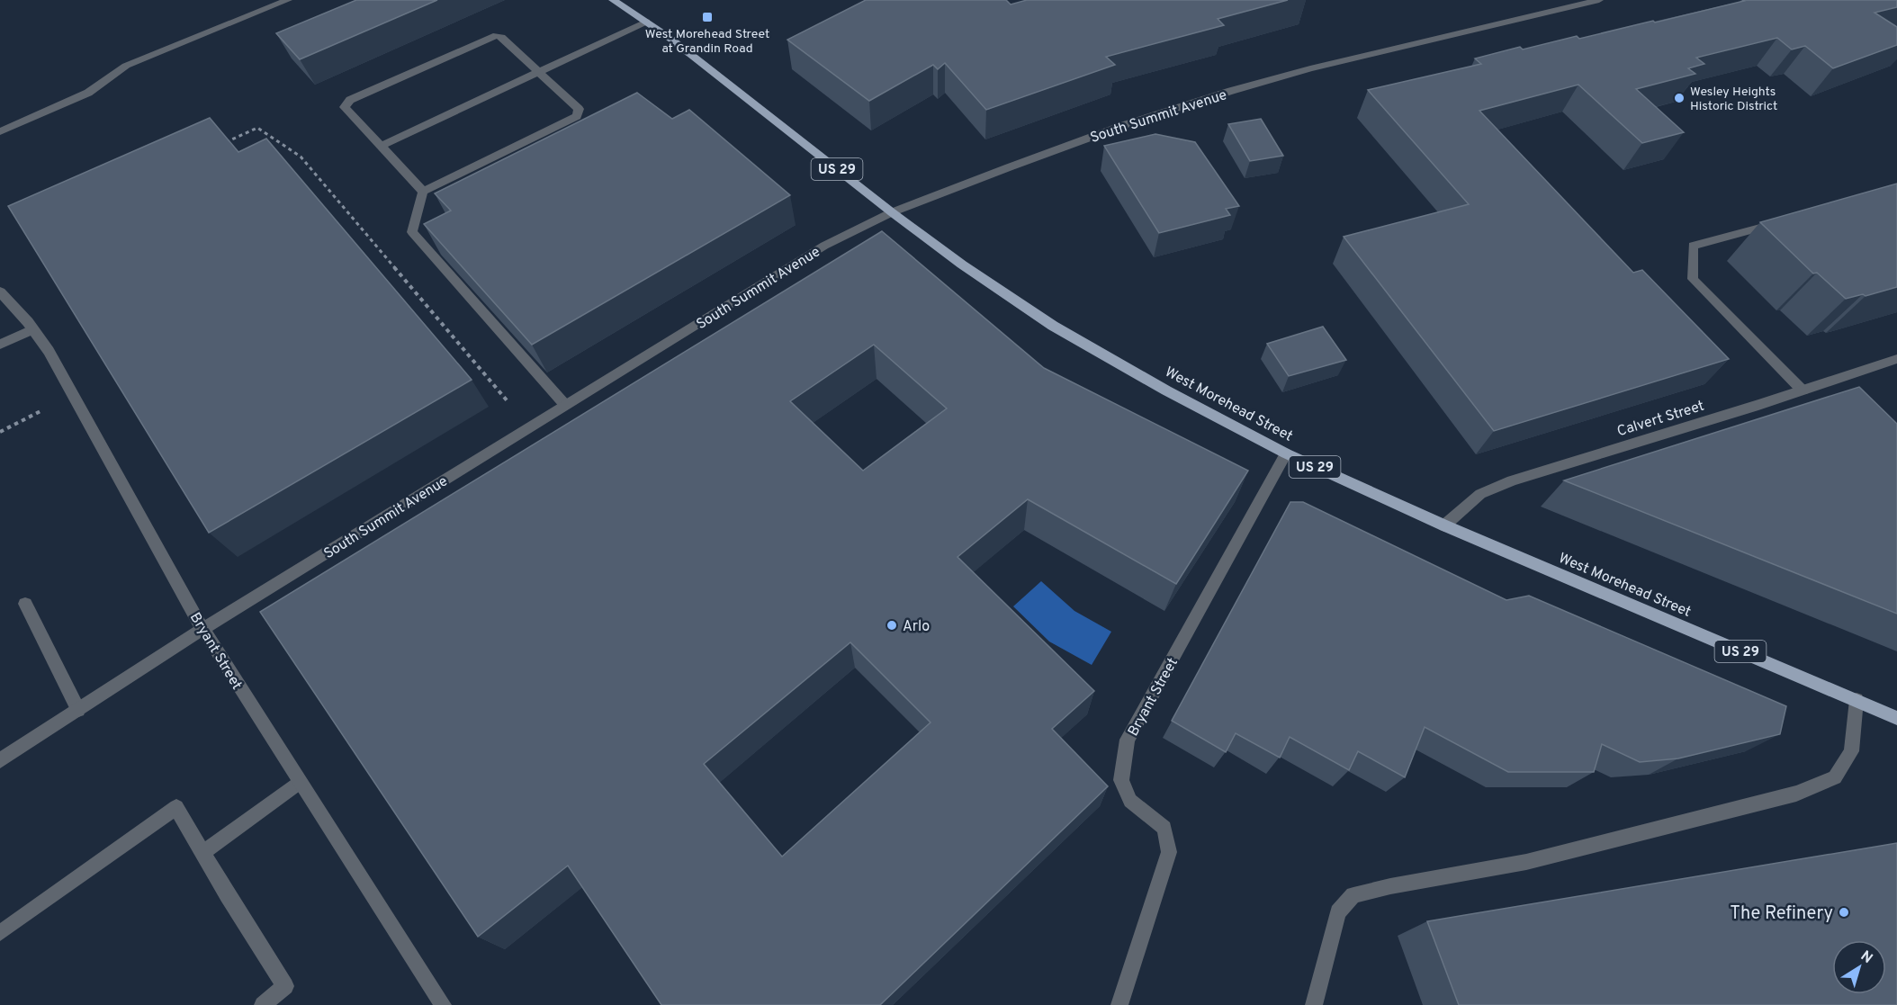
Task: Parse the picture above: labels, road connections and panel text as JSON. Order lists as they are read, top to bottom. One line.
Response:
{"streets":{"main road":["US 29","West Morehead Street"],"street":["South Summit Avenue","Calvert Street","Bryant Street"]},"crossings":[["South Summit Avenue","West Morehead Street"],["South Summit Avenue","Bryant Street"],["West Morehead Street","Calvert Street"],["West Morehead Street","Bryant Street"]],"places":{"transit":["West Morehead Street at Grandin Road"],"other":["Wesley Heights Historic District","Arlo","The Refinery"]},"north":"top right"}
